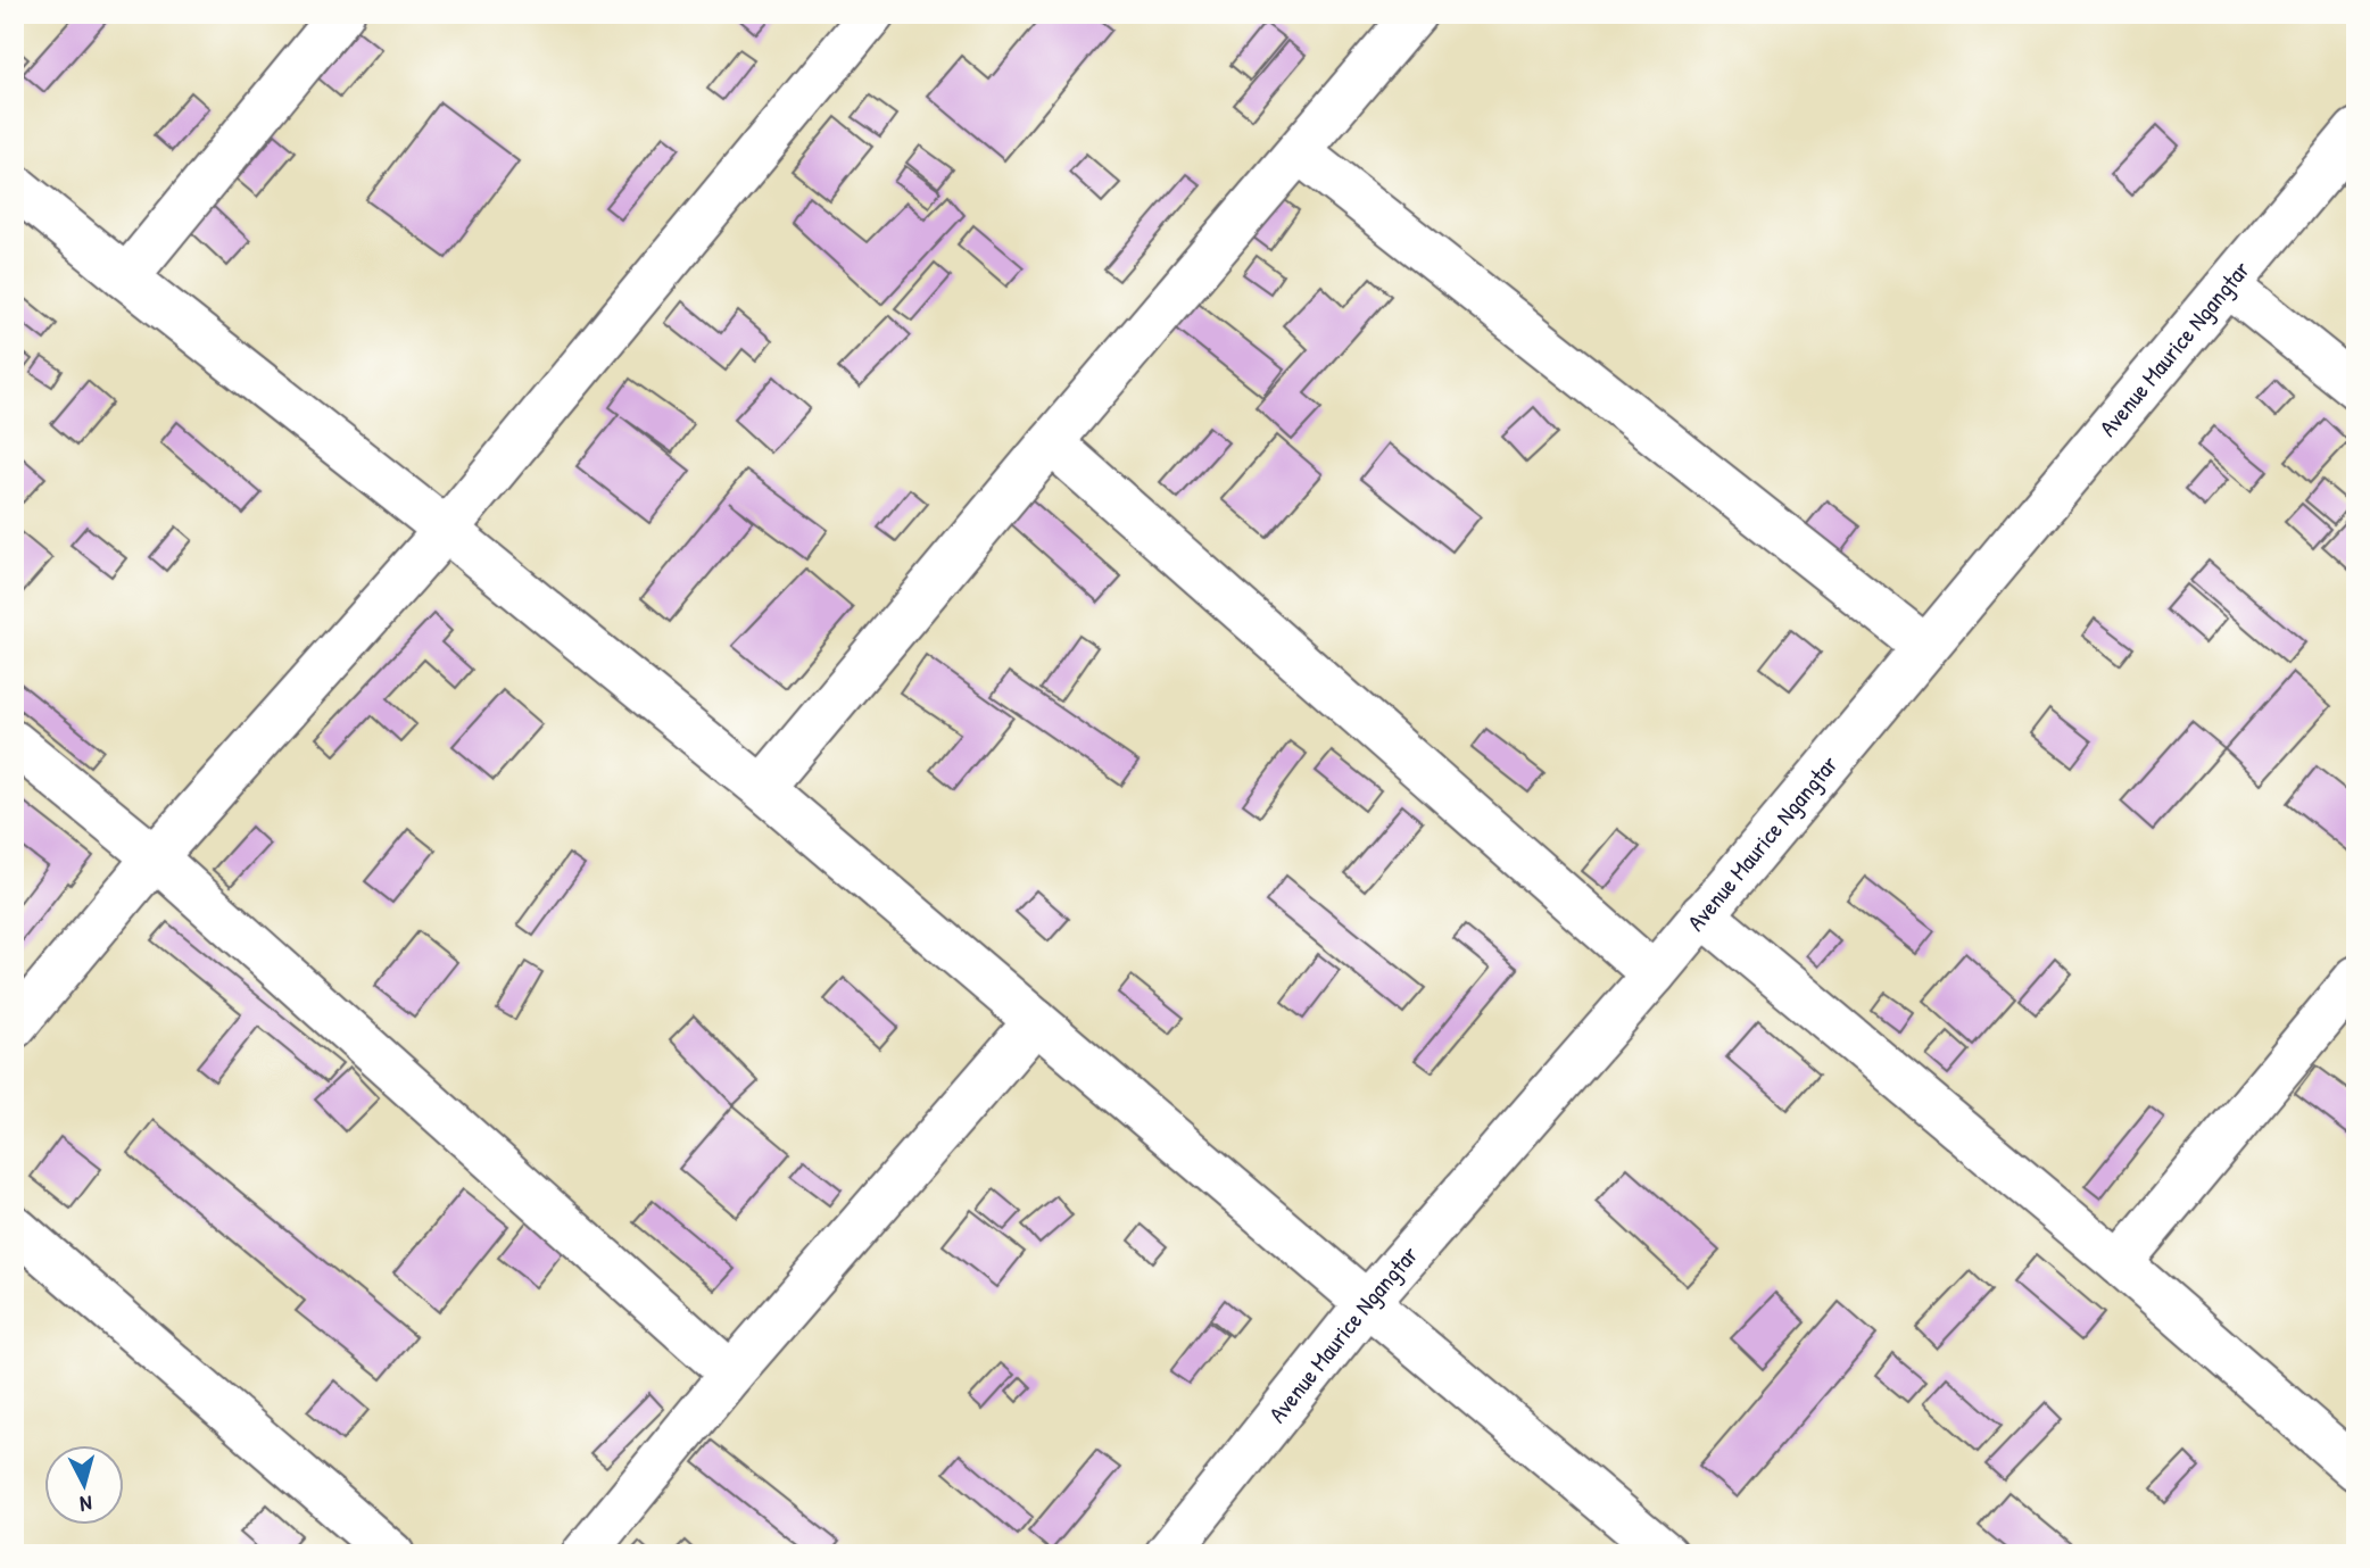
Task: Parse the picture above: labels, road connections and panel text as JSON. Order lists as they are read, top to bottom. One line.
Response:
{"streets":{"street":["Avenue Maurice Ngangtar"]},"north":"bottom"}
